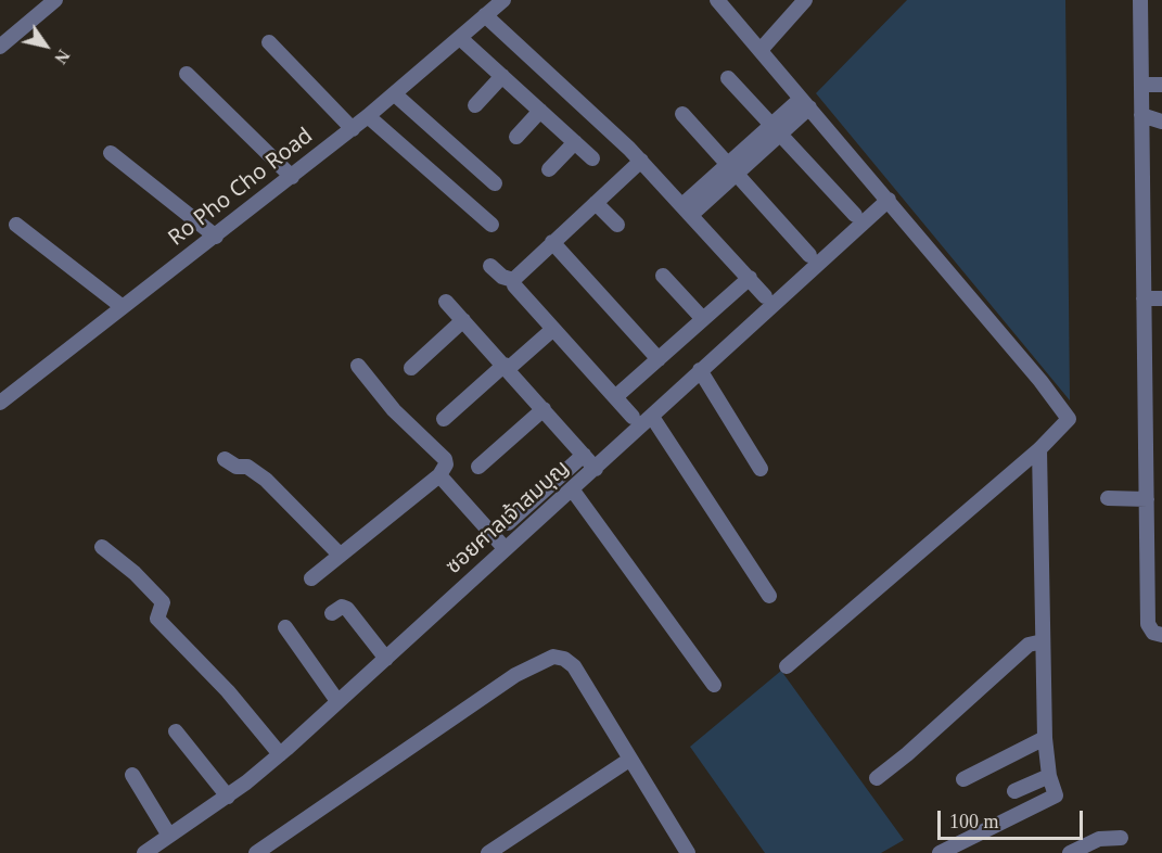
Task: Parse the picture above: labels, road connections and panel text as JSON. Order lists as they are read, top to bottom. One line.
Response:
{"streets":{"street":["Ro Pho Cho Road","ซอยศาลเจ้าสมบุญ"]},"scale_bar":"100 m","north":"bottom right"}
